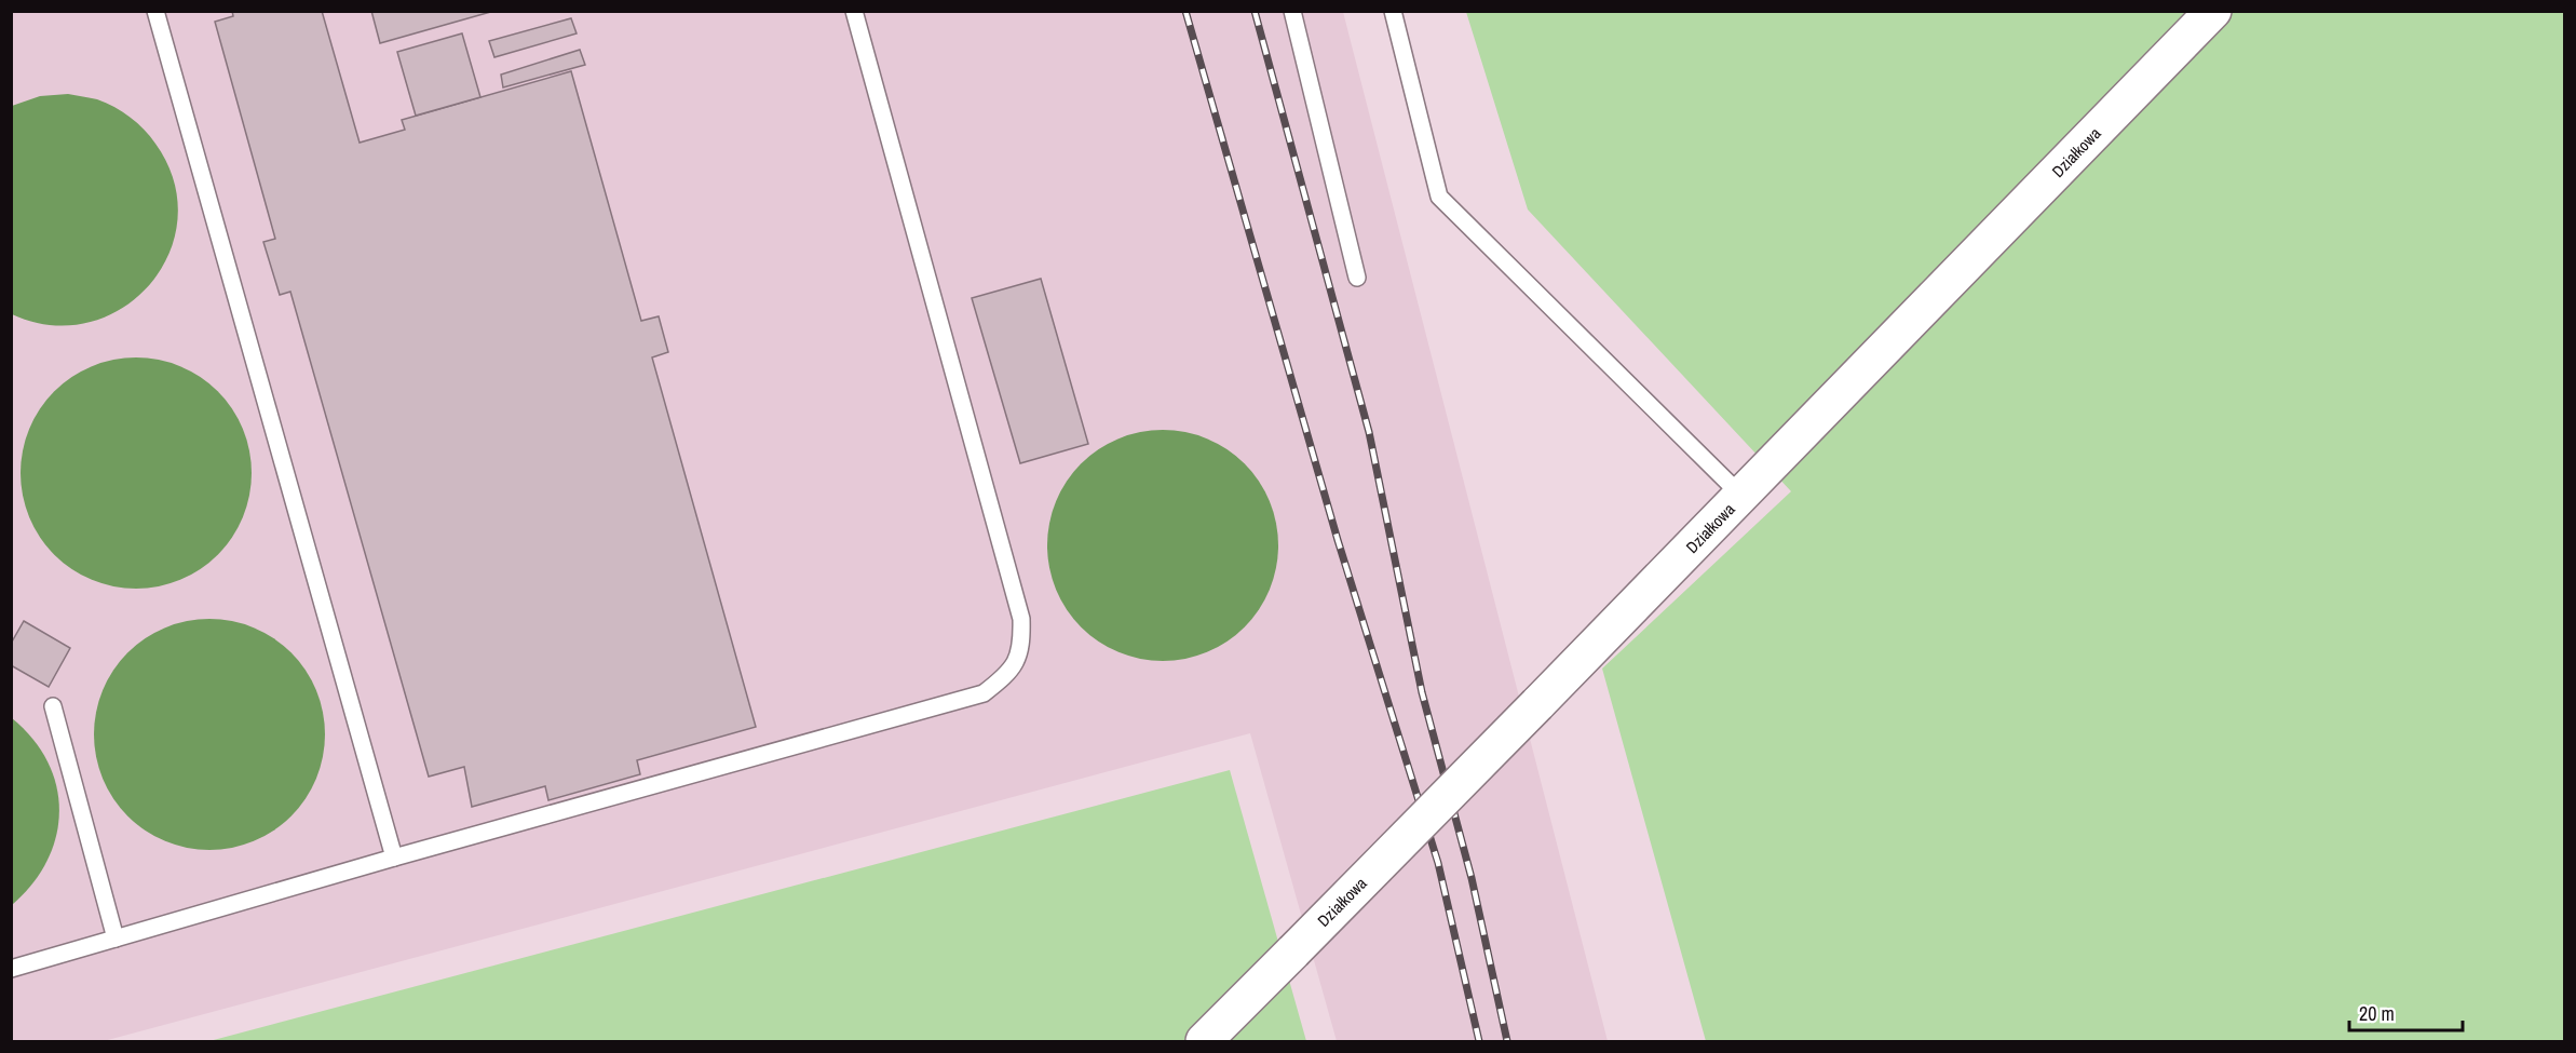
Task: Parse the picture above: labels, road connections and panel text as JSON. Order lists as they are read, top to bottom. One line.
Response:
{"streets":{"street":["Działkowa"]},"scale_bar":"20 m"}
